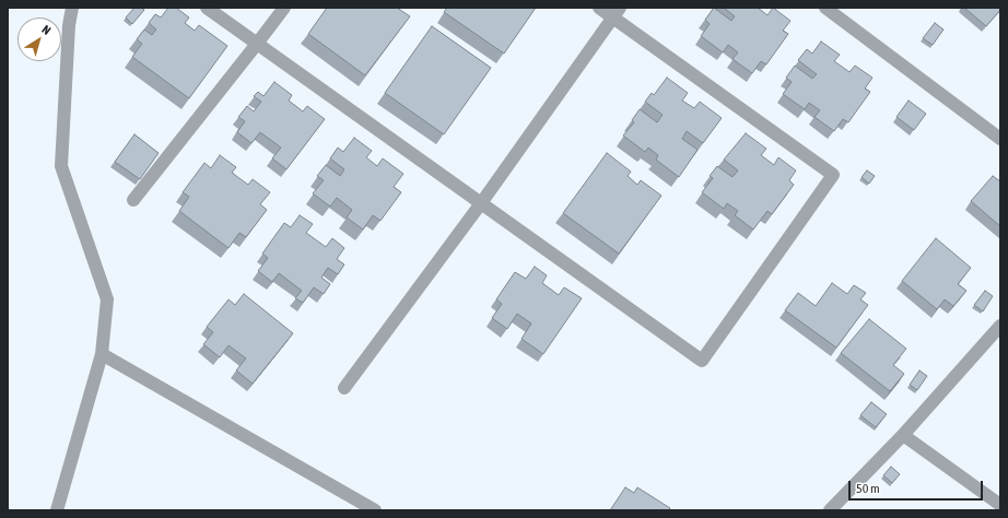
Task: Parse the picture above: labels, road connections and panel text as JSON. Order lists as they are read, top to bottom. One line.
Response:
{"scale_bar":"50 m","north":"top right"}
